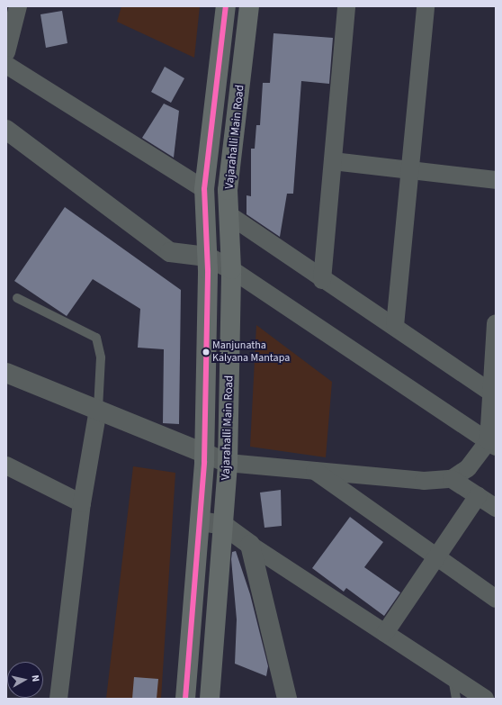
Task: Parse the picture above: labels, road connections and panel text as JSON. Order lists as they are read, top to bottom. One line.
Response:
{"streets":{"main road":["Vajarahalli Main Road"]},"places":["Manjunatha Kalyana Mantapa"],"north":"right"}
